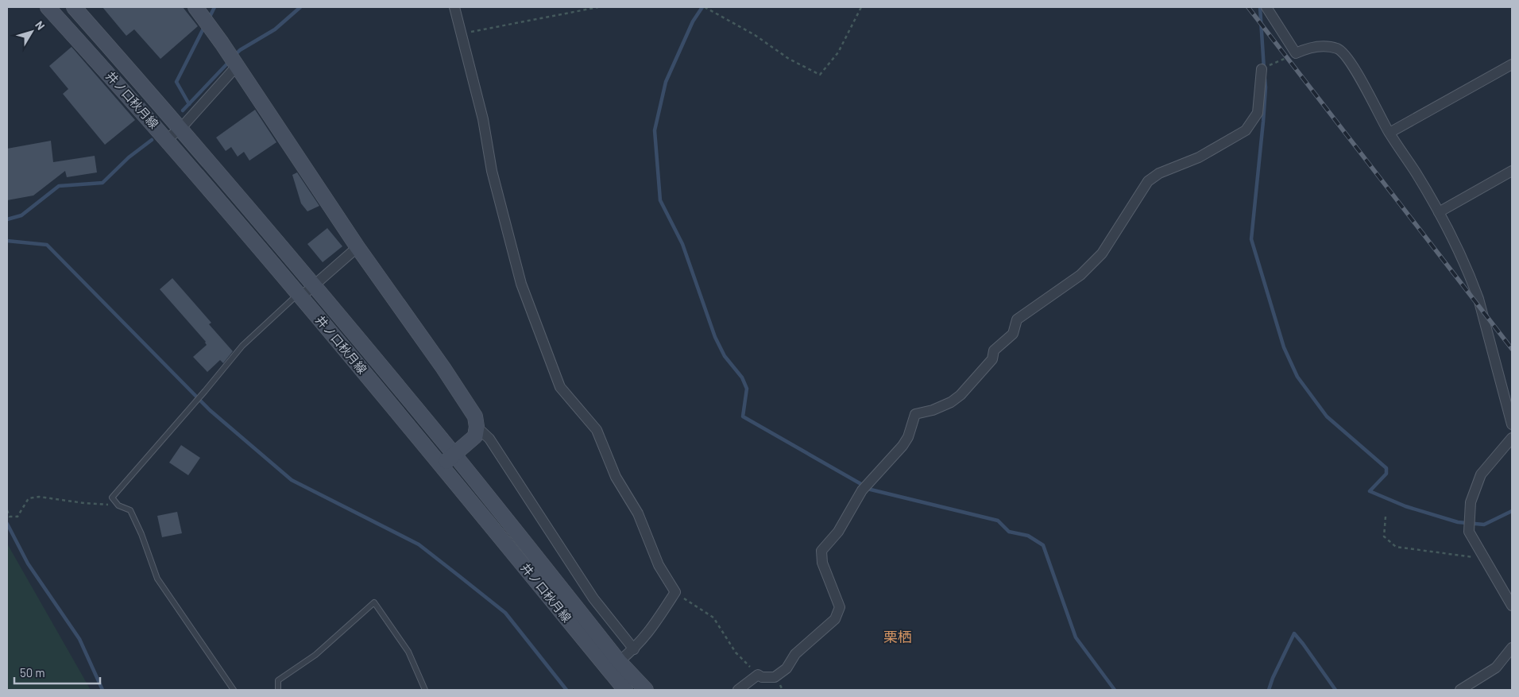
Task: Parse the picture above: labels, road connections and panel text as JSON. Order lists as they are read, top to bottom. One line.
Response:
{"streets":{"main road":["井ノ口秋月線"]},"districts":["栗栖"],"scale_bar":"50 m","north":"top right"}
